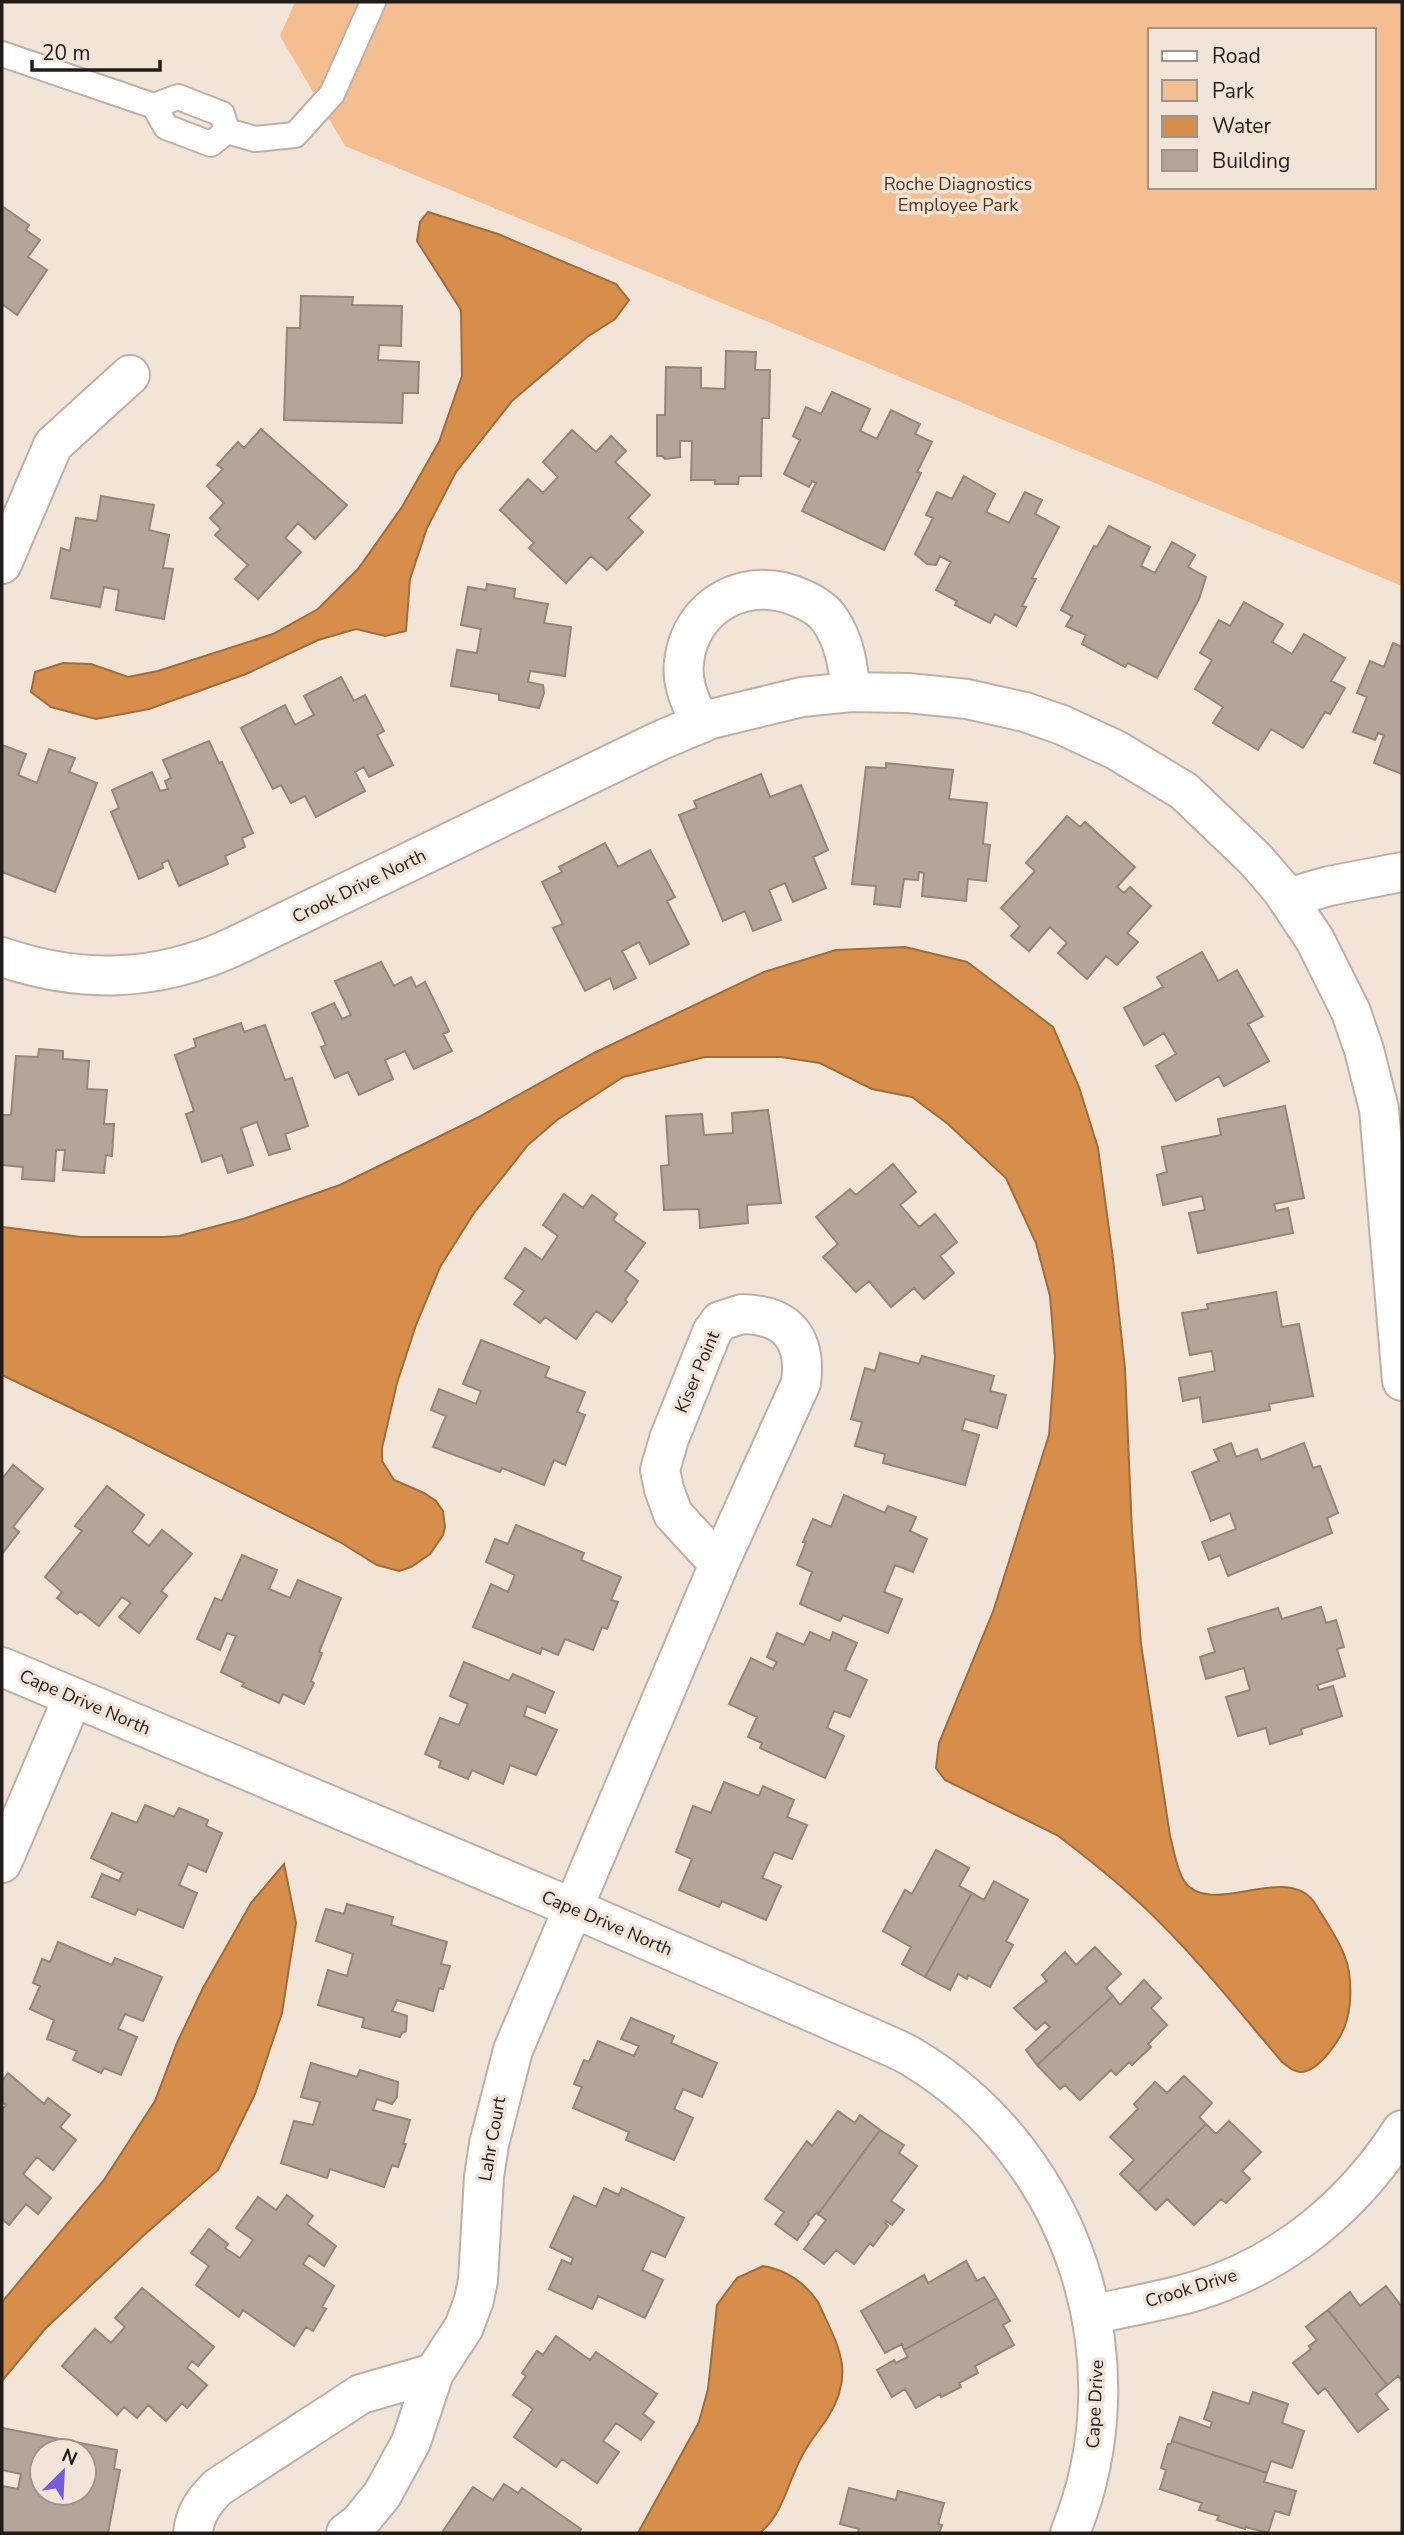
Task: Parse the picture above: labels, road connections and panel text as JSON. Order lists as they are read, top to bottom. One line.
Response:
{"streets":{"street":["Crook Drive North","Kiser Point","Cape Drive North","Lahr Court","Crook Drive","Cape Drive"]},"crossings":[["Kiser Point","Cape Drive North"],["Kiser Point","Lahr Court"],["Cape Drive North","Lahr Court"],["Cape Drive North","Crook Drive"],["Cape Drive North","Cape Drive"],["Crook Drive","Cape Drive"]],"parks":["Roche Diagnostics Employee Park"],"legend":["Road","Park","Water","Building"],"scale_bar":"20 m","north":"top right"}
